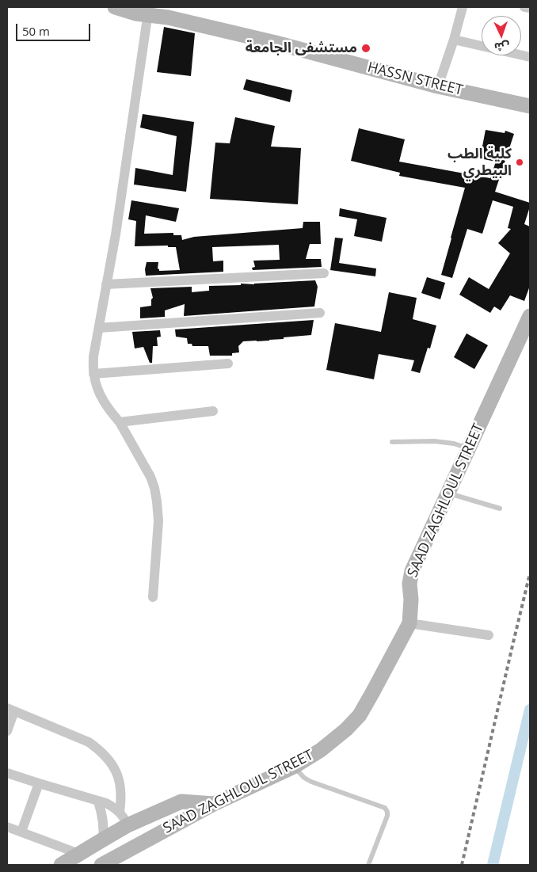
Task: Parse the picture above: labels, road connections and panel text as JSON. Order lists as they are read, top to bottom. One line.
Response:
{"streets":{"street":["HASSN STREET","SAAD ZAGHLOUL STREET"]},"places":["مستشفى الجامعة","كلية الطب البيطري"],"scale_bar":"50 m","north":"bottom"}
